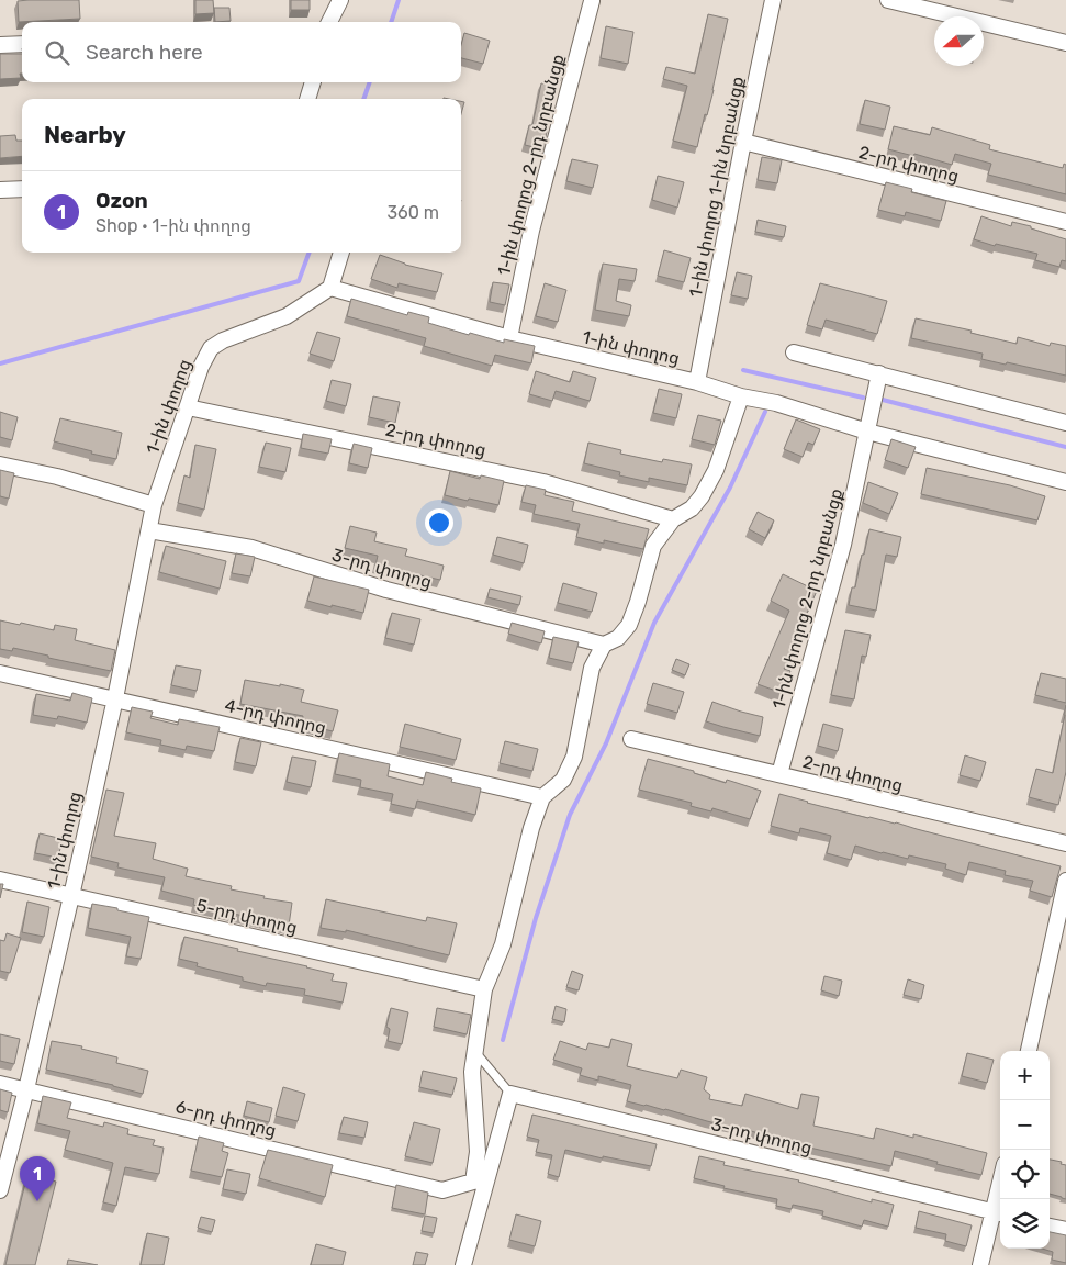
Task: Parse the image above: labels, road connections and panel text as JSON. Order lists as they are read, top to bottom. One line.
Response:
{"streets":{"street":["2-րդ փողոց","1-ին փողոց 2-րդ նրբանցք","1-ին փողոց 1-ին նրբանցք","1-ին փողոց","3-րդ փողոց","4-րդ փողոց","5-րդ փողոց","6-րդ փողոց"]},"crossings":[["2-րդ փողոց","1-ին փողոց 2-րդ նրբանցք"],["2-րդ փողոց","1-ին փողոց 1-ին նրբանցք"],["2-րդ փողոց","1-ին փողոց"],["1-ին փողոց 2-րդ նրբանցք","1-ին փողոց"],["1-ին փողոց 1-ին նրբանցք","1-ին փողոց"],["1-ին փողոց","3-րդ փողոց"],["1-ին փողոց","4-րդ փողոց"],["1-ին փողոց","5-րդ փողոց"],["1-ին փողոց","6-րդ փողոց"]],"north":"left","page":{"search":"Search here","heading":"Nearby","list":[{"mark":"1","name":"Ozon","note":"Shop · 1-ին փողոց","value":"360 m"}],"map_buttons":["+","−"],"pins":"1"}}
